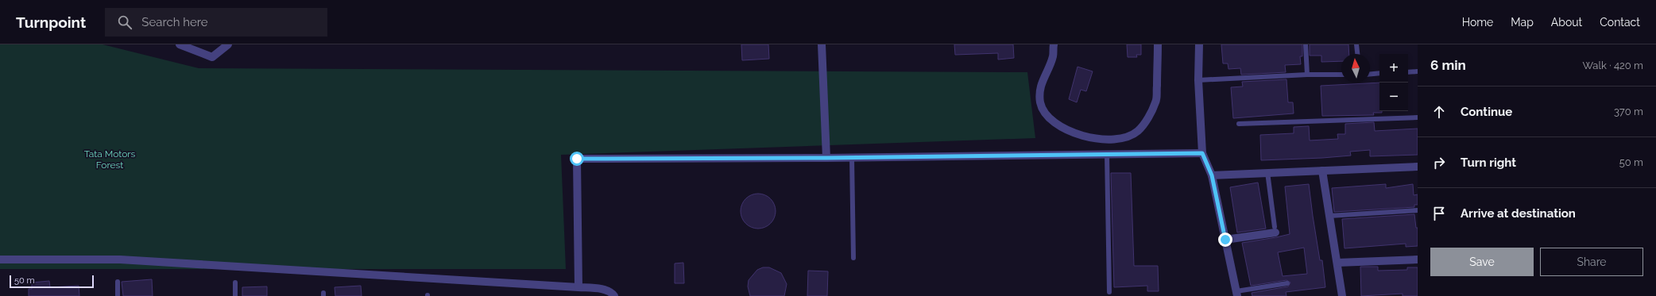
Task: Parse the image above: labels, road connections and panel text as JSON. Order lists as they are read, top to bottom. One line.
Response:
{"parks":["Tata Motors Forest"],"scale_bar":"50 m","north":"top","page":{"header":"Turnpoint","search":"Search here","nav":["Home","Map","About","Contact"],"heading":["6 min","Walk · 420 m"],"map_buttons":["+","−"],"list":[["Continue","370 m"],["Turn right","50 m"],"Arrive at destination"],"buttons":["Save","Share"],"scale":"50 m"}}
